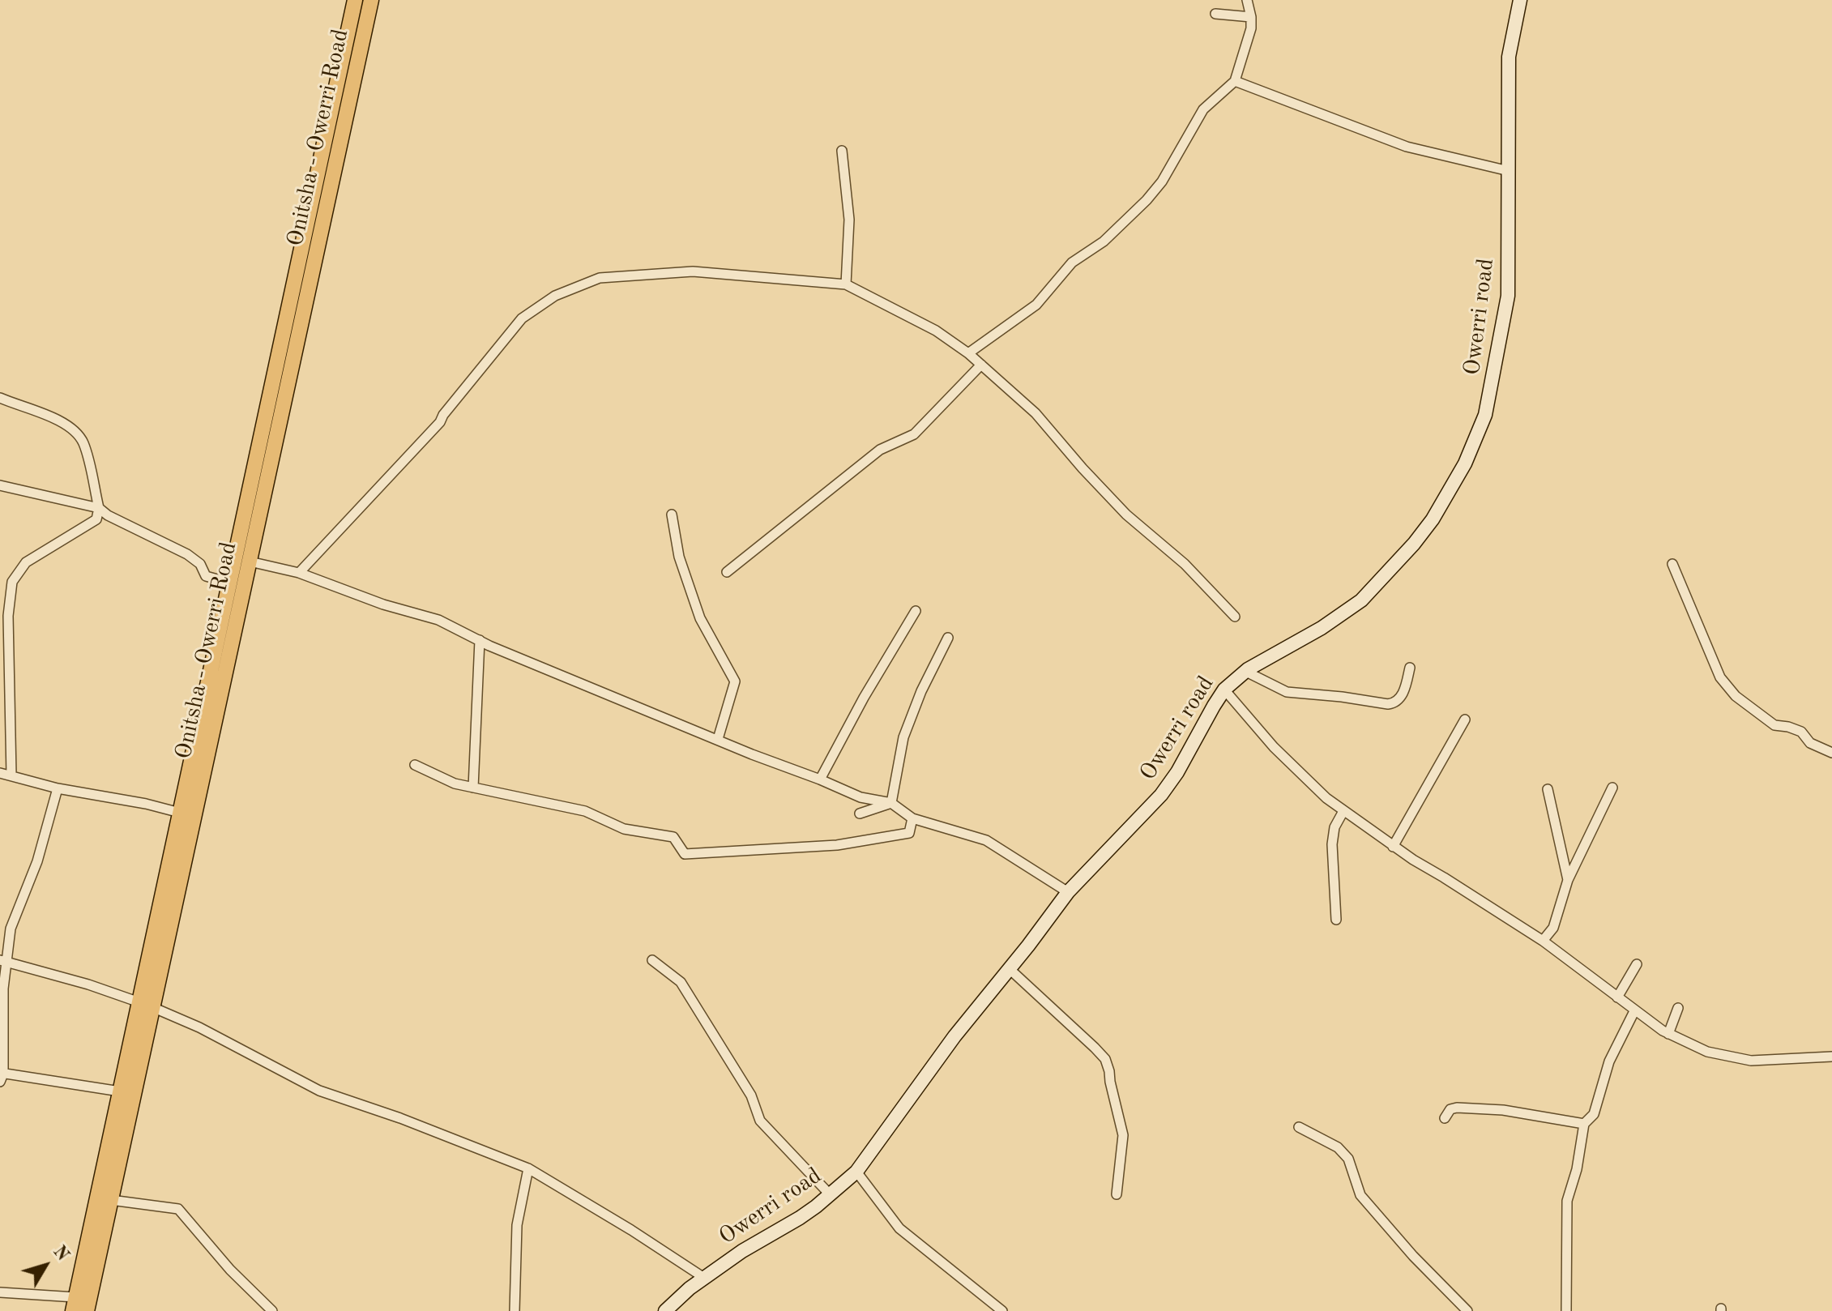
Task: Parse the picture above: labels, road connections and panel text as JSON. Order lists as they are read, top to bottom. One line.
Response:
{"streets":{"highway":["Onitsha - Owerri Road"],"main road":["Owerri road"]},"north":"top right"}
